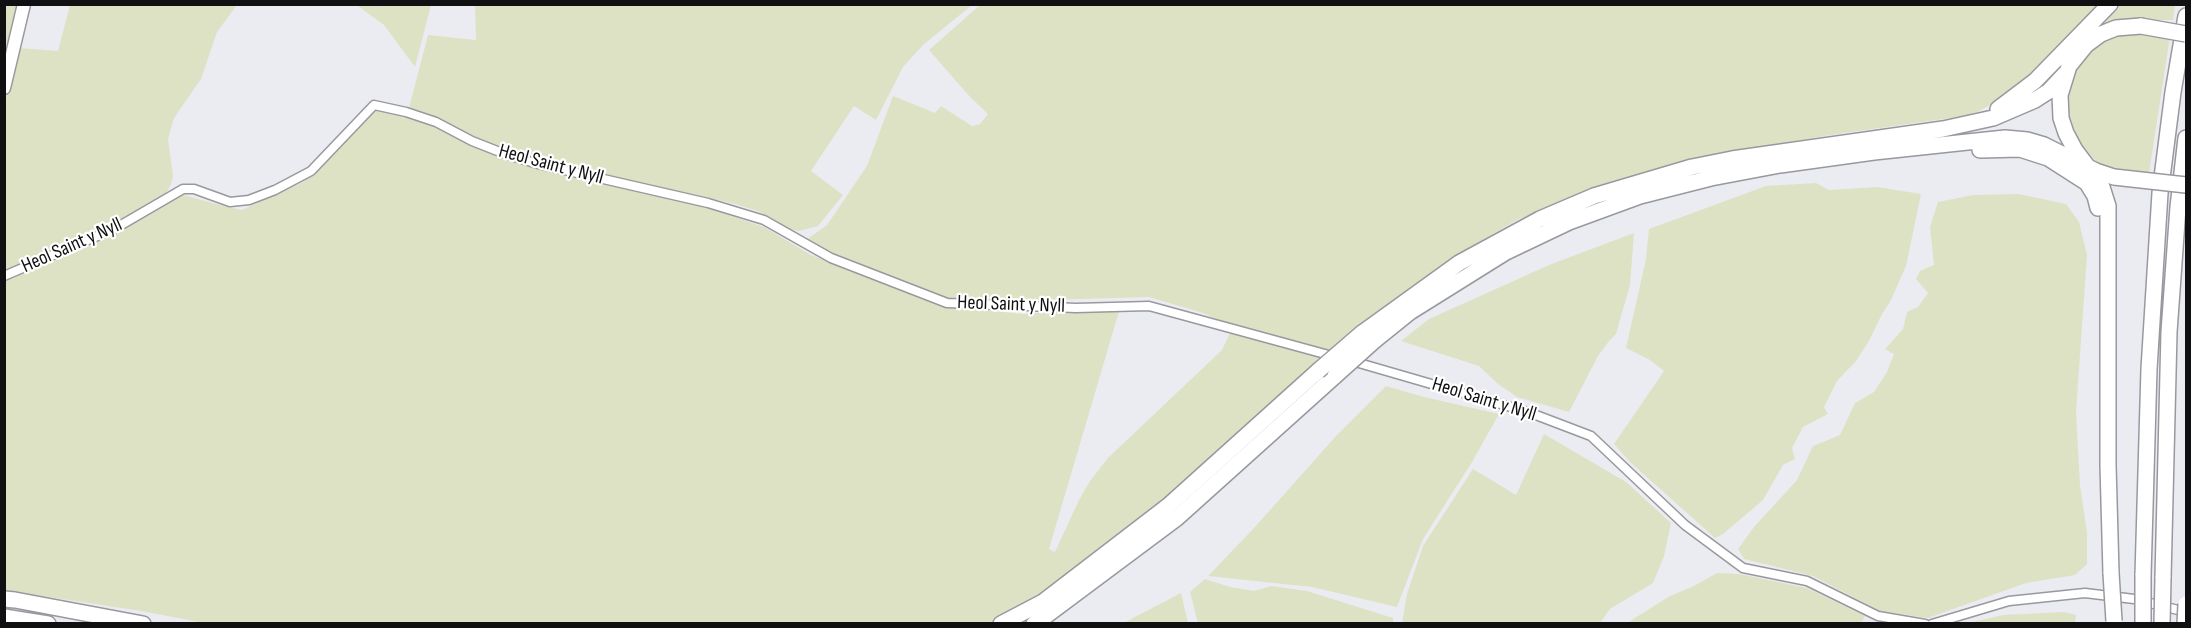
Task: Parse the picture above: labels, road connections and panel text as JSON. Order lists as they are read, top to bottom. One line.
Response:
{"streets":{"street":["Heol Saint y Nyll"]}}
